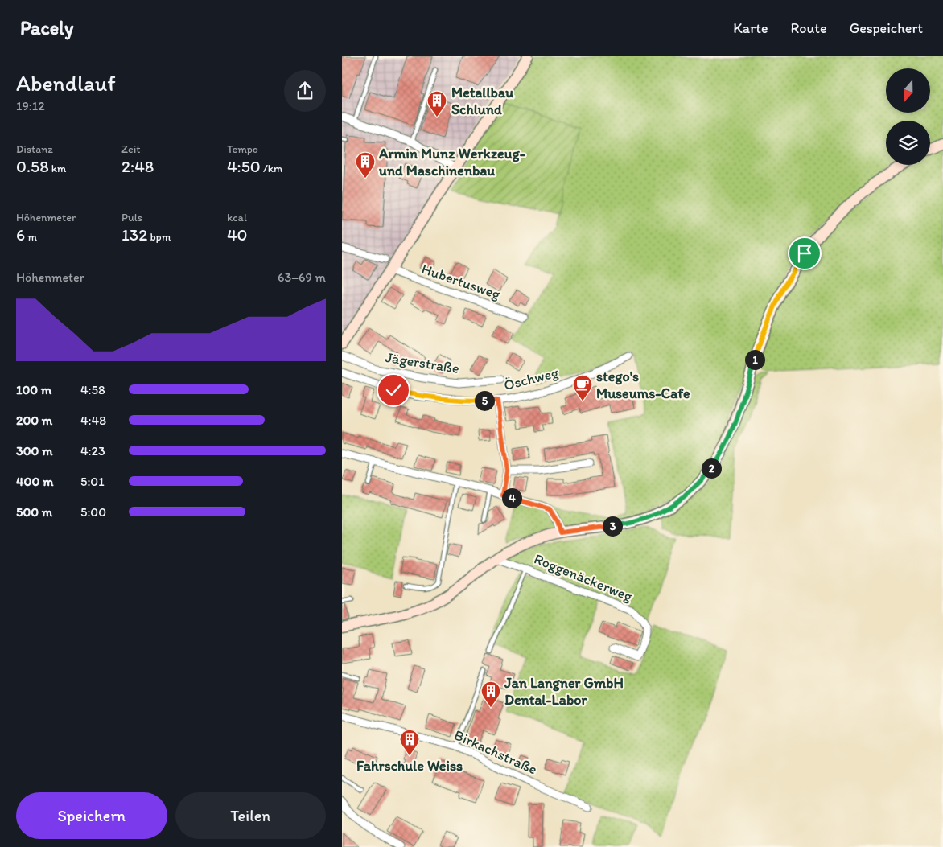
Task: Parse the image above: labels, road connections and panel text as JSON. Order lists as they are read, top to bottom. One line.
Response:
{"streets":{"street":["Hubertusweg","Jägerstraße","Öschweg","Roggenäckerweg","Birkachstraße"]},"places":{"building":["Metallbau Schlund","Armin Munz Werkzeug- und Maschinenbau","Jan Langner GmbH Dental-Labor","Fahrschule Weiss"],"cafe":["stego's Museums-Cafe"]},"north":"bottom","page":{"header":"Pacely","nav":["Karte","Route","Gespeichert"],"heading":["Abendlauf","19:12"],"stats":[["Distanz","0.58 km"],["Zeit","2:48"],["Tempo","4:50 /km"],["Höhenmeter","6 m"],["Puls","132 bpm"],["kcal","40"]],"chart":["Höhenmeter","63–69 m"],"pins":["1","5","2","4","3"],"list":[{"name":"100 m","note":"4:58"},{"name":"200 m","note":"4:48"},{"name":"300 m","note":"4:23"},{"name":"400 m","note":"5:01"},{"name":"500 m","note":"5:00"}],"buttons":["Speichern","Teilen"]}}
